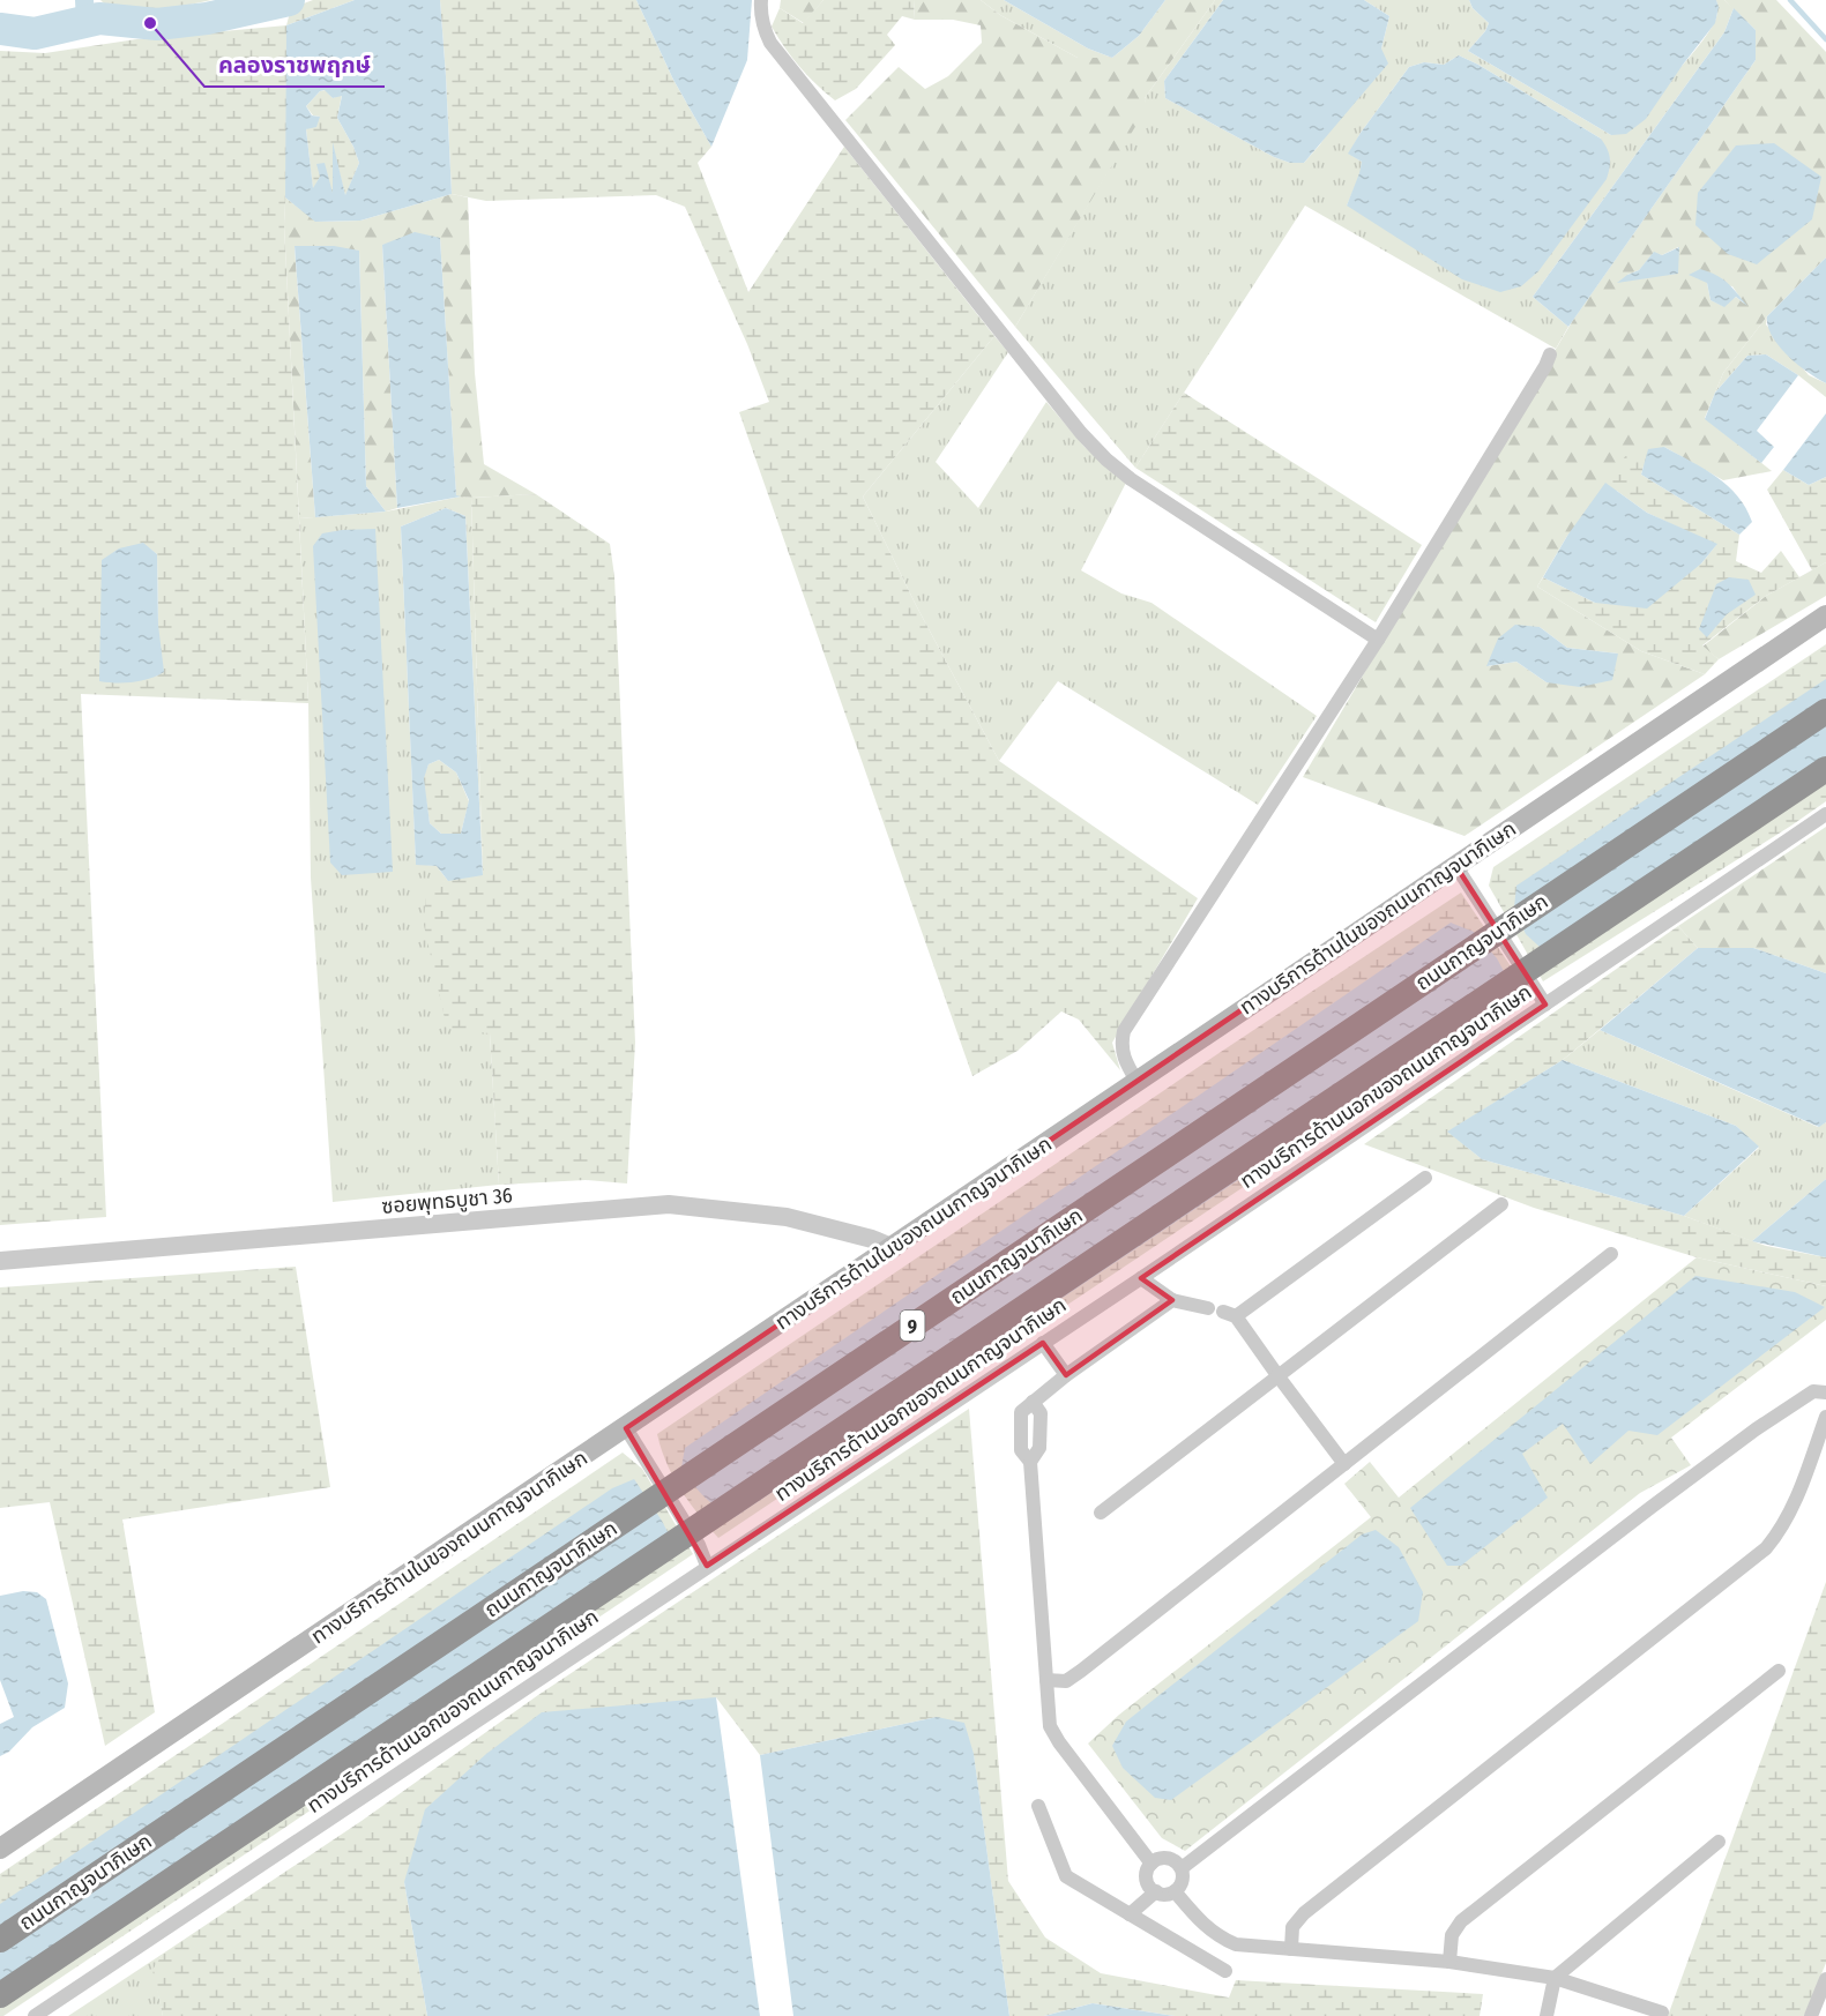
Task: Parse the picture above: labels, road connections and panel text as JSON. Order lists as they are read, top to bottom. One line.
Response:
{"streets":{"highway":["ถนนกาญจนาภิเษก","9"],"main road":["ทางบริการด้านในของถนนกาญจนาภิเษก"],"street":["ทางบริการด้านนอกของถนนกาญจนาภิเษก","ซอยพุทธบูชา 36"]},"crossings":[["ทางบริการด้านในของถนนกาญจนาภิเษก","ซอยพุทธบูชา 36"]],"places":["คลองราชพฤกษ์"]}
